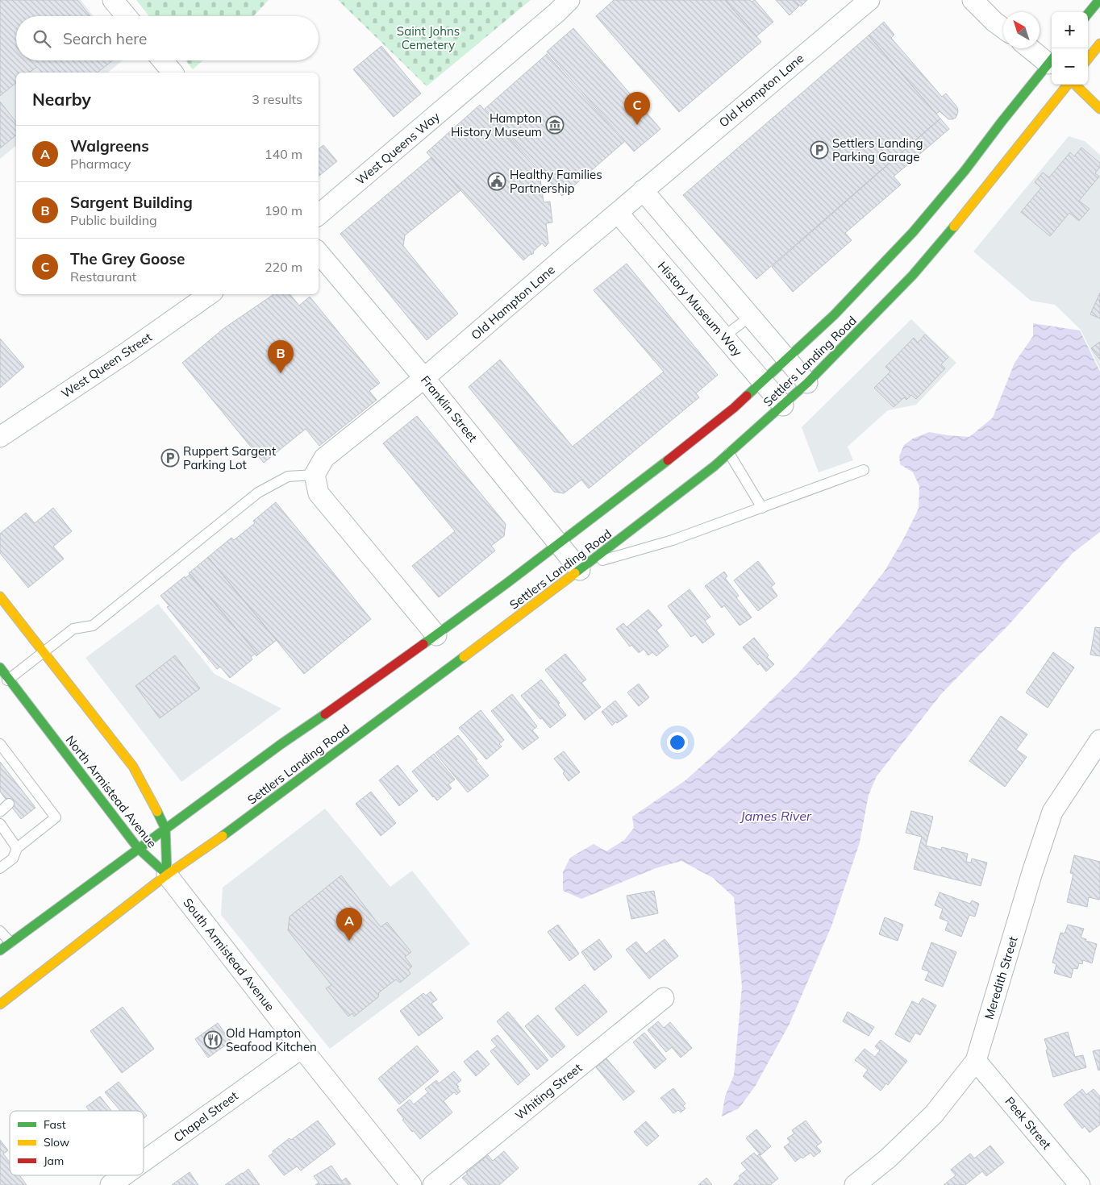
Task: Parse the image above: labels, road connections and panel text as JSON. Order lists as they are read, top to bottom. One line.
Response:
{"streets":{"main road":["Settlers Landing Road","North Armistead Avenue"],"street":["Old Hampton Lane","West Queens Way","History Museum Way","West Queen Street","Franklin Street","South Armistead Avenue","Meredith Street","Whiting Street","Chapel Street","Peek Street"]},"crossings":[["Old Hampton Lane","History Museum Way"],["Old Hampton Lane","Franklin Street"],["History Museum Way","Settlers Landing Road"],["Settlers Landing Road","Franklin Street"],["Settlers Landing Road","North Armistead Avenue"],["Settlers Landing Road","South Armistead Avenue"],["North Armistead Avenue","South Armistead Avenue"],["South Armistead Avenue","Chapel Street"],["Meredith Street","Peek Street"]],"water":["James River"],"parks":["Saint Johns Cemetery"],"places":{"museum":["Hampton History Museum"],"parking":["Settlers Landing Parking Garage","Ruppert Sargent Parking Lot"],"public building":["Healthy Families Partnership"],"restaurant":["Old Hampton Seafood Kitchen"]},"legend":["Fast","Slow","Jam"],"north":"top left","page":{"map_buttons":["+","−"],"search":"Search here","heading":["Nearby","3 results"],"pins":["C","B","A"],"list":[{"mark":"A","name":"Walgreens","note":"Pharmacy","value":"140 m"},{"mark":"B","name":"Sargent Building","note":"Public building","value":"190 m"},{"mark":"C","name":"The Grey Goose","note":"Restaurant","value":"220 m"}]}}
